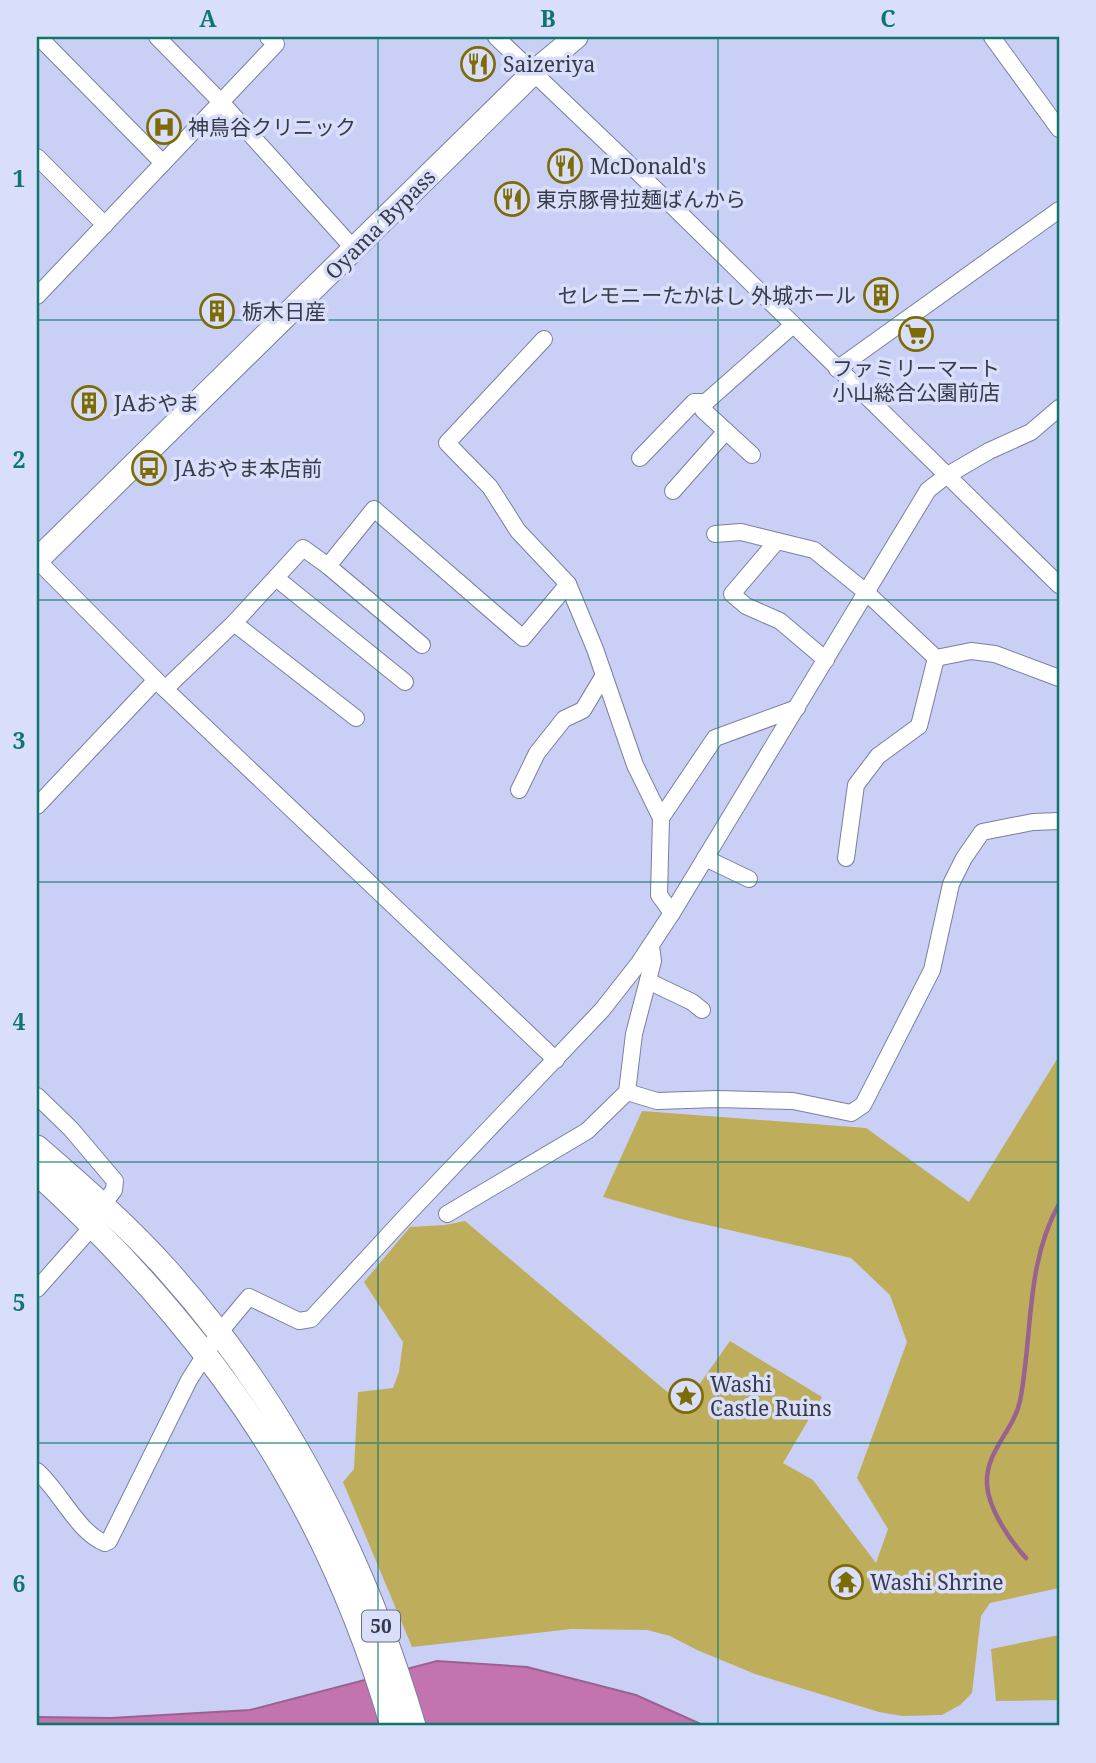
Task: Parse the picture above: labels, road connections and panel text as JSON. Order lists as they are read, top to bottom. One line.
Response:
{"streets":{"highway":["Oyama Bypass","50"]},"places":{"restaurant":["Saizeriya","McDonald's","東京豚骨拉麺ばんから"],"hospital":["神鳥谷クリニック"],"building":["セレモニーたかはし 外城ホール","栃木日産","JAおやま"],"supermarket":["ファミリーマート 小山総合公園前店"],"bus stop":["JAおやま本店前"],"place":["Washi Castle Ruins"],"temple":["Washi Shrine"]},"grid":{"columns":["A","B","C"],"rows":["1","2","3","4","5","6"]}}
